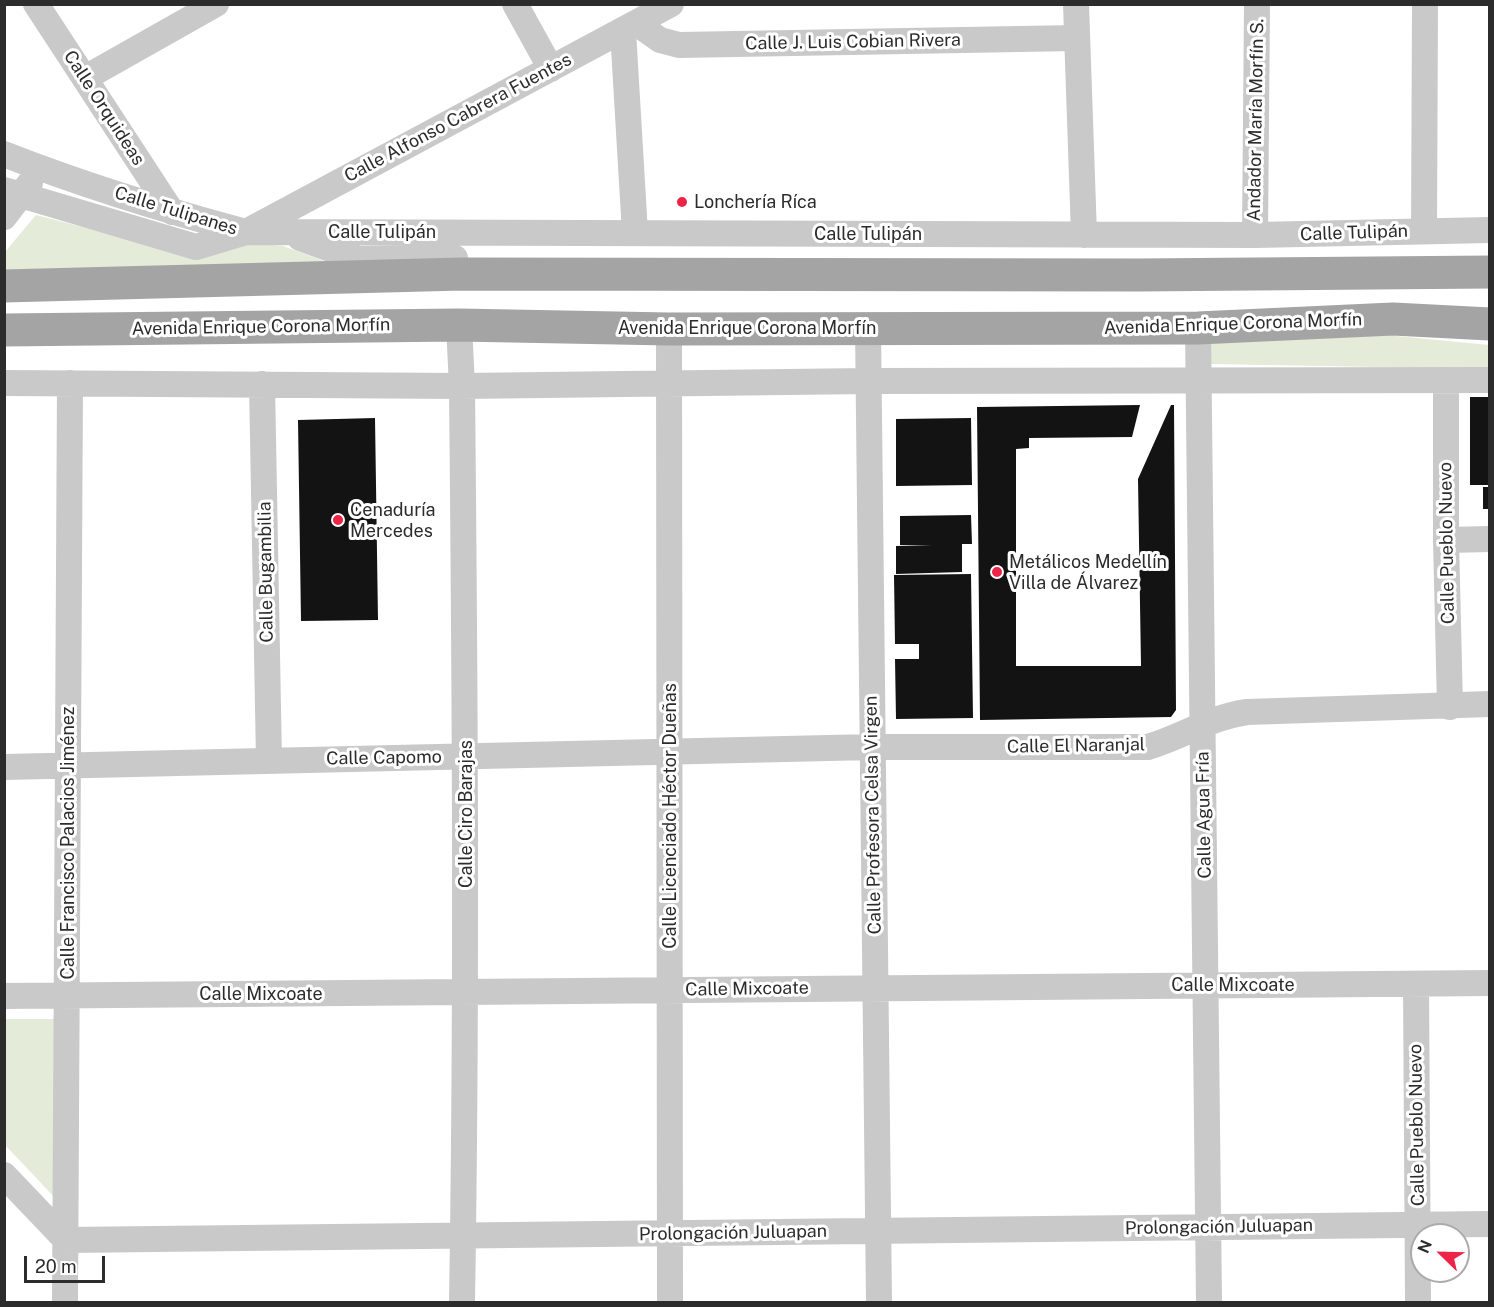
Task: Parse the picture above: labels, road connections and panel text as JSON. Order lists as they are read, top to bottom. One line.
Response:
{"streets":{"main road":["Avenida Enrique Corona Morfín"],"street":["Calle J. Luis Cobian Rivera","Calle Orquideas","Calle Alfonso Cabrera Fuentes","Andador María Morfín S.","Calle Tulipanes","Calle Tulipán","Calle Pueblo Nuevo","Calle Bugambilia","Calle El Naranjal","Calle Capomo","Calle Ciro Barajas","Calle Profesora Celsa Virgen","Calle Agua Fría","Calle Licenciado Héctor Dueñas","Calle Francisco Palacios Jiménez","Calle Mixcoate","Prolongación Juluapan"]},"crossings":[["Calle J. Luis Cobian Rivera","Calle Alfonso Cabrera Fuentes"],["Calle Orquideas","Calle Tulipanes"],["Calle Alfonso Cabrera Fuentes","Calle Tulipanes"],["Calle Alfonso Cabrera Fuentes","Calle Tulipán"],["Andador María Morfín S.","Calle Tulipán"],["Calle Tulipanes","Calle Tulipán"],["Avenida Enrique Corona Morfín","Calle Ciro Barajas"],["Avenida Enrique Corona Morfín","Calle Profesora Celsa Virgen"],["Avenida Enrique Corona Morfín","Calle Agua Fría"],["Avenida Enrique Corona Morfín","Calle Licenciado Héctor Dueñas"],["Calle Pueblo Nuevo","Calle El Naranjal"],["Calle Pueblo Nuevo","Calle Mixcoate"],["Calle Bugambilia","Calle Capomo"],["Calle El Naranjal","Calle Capomo"],["Calle El Naranjal","Calle Profesora Celsa Virgen"],["Calle El Naranjal","Calle Agua Fría"],["Calle Capomo","Calle Ciro Barajas"],["Calle Capomo","Calle Profesora Celsa Virgen"],["Calle Capomo","Calle Licenciado Héctor Dueñas"],["Calle Capomo","Calle Francisco Palacios Jiménez"],["Calle Ciro Barajas","Calle Mixcoate"],["Calle Ciro Barajas","Prolongación Juluapan"],["Calle Profesora Celsa Virgen","Calle Mixcoate"],["Calle Profesora Celsa Virgen","Prolongación Juluapan"],["Calle Agua Fría","Calle Mixcoate"],["Calle Agua Fría","Prolongación Juluapan"],["Calle Licenciado Héctor Dueñas","Calle Mixcoate"],["Calle Licenciado Héctor Dueñas","Prolongación Juluapan"],["Calle Francisco Palacios Jiménez","Calle Mixcoate"],["Calle Francisco Palacios Jiménez","Prolongación Juluapan"]],"places":["Lonchería Ríca","Cenaduría Mercedes","Metálicos Medellín Villa de Álvarez"],"scale_bar":"20 m","north":"top left"}
